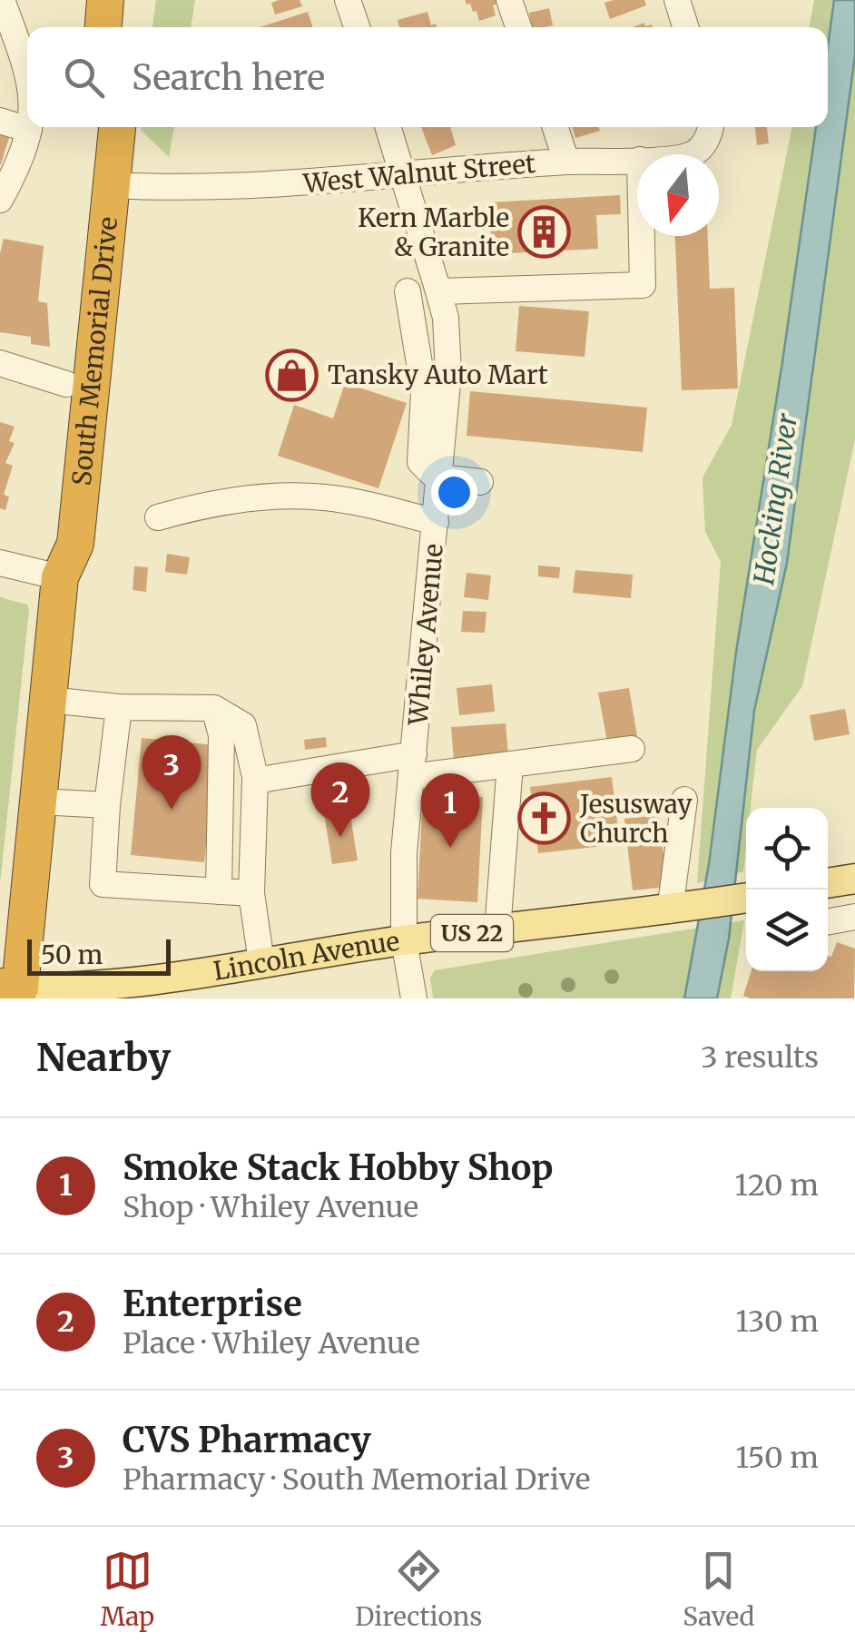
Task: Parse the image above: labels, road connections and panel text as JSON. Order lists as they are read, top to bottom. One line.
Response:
{"streets":{"highway":["South Memorial Drive"],"main road":["US 22","Lincoln Avenue"],"street":["West Walnut Street","Whiley Avenue"]},"crossings":[["West Walnut Street","South Memorial Drive"],["West Walnut Street","Whiley Avenue"],["South Memorial Drive","Lincoln Avenue"],["Whiley Avenue","Lincoln Avenue"]],"water":["Hocking River"],"places":{"building":["Kern Marble & Granite"],"shop":["Tansky Auto Mart"],"church":["Jesusway Church"]},"scale_bar":"50 m","north":"bottom","page":{"search":"Search here","pins":["3","2","1"],"scale":"50 m","heading":["Nearby","3 results"],"list":[{"mark":"1","name":"Smoke Stack Hobby Shop","note":"Shop · Whiley Avenue","value":"120 m"},{"mark":"2","name":"Enterprise","note":"Place · Whiley Avenue","value":"130 m"},{"mark":"3","name":"CVS Pharmacy","note":"Pharmacy · South Memorial Drive","value":"150 m"}],"nav":["Map","Directions","Saved"]}}
